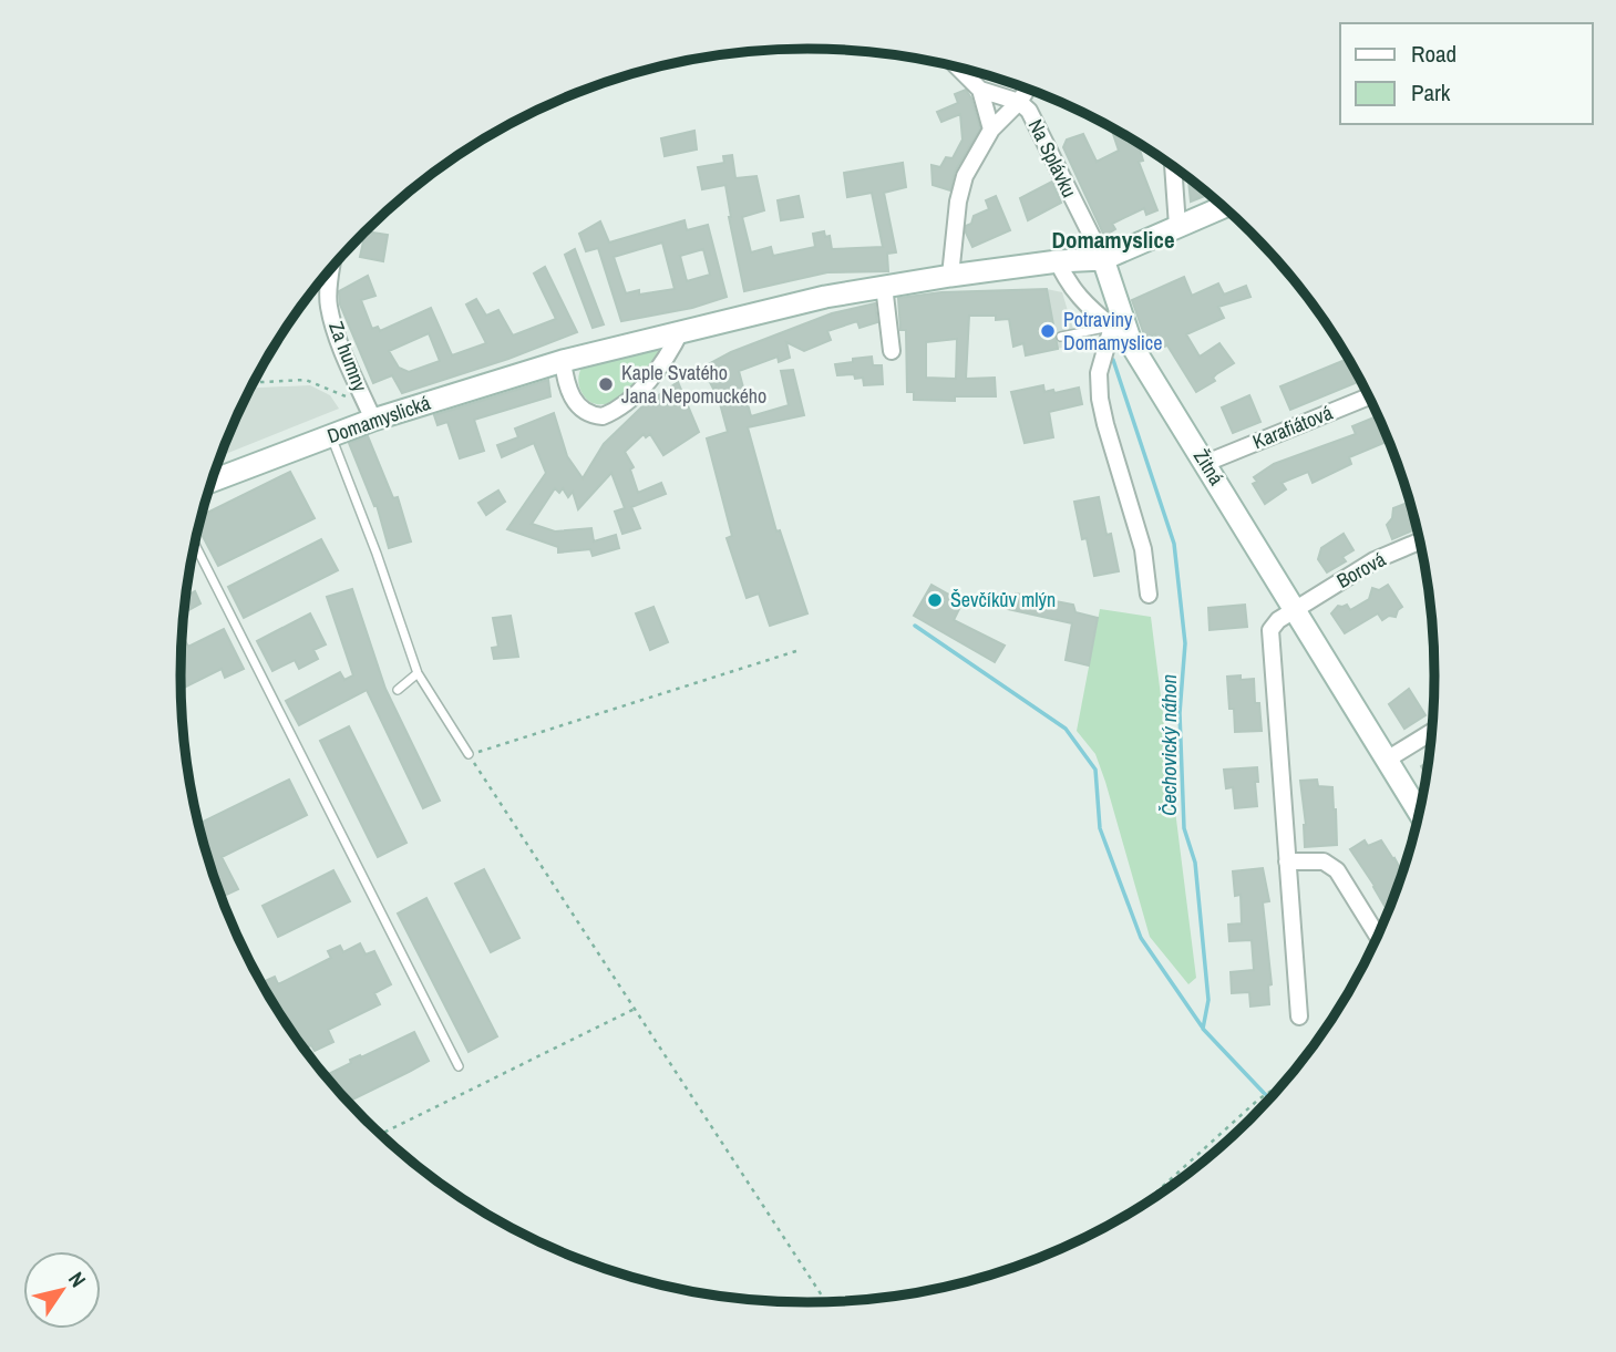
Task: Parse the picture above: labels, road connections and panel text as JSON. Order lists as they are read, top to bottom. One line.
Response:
{"streets":{"street":["Na Splávku","Za humny","Domamyslická","Karafiátová","Žitná","Borová"]},"crossings":[["Na Splávku","Domamyslická"],["Na Splávku","Žitná"],["Za humny","Domamyslická"],["Domamyslická","Žitná"],["Karafiátová","Žitná"],["Žitná","Borová"]],"districts":["Domamyslice"],"water":["Čechovický náhon"],"places":["Potraviny Domamyslice","Kaple Svatého Jana Nepomuckého","Ševčíkův mlýn"],"legend":["Road","Park"],"north":"top right"}
